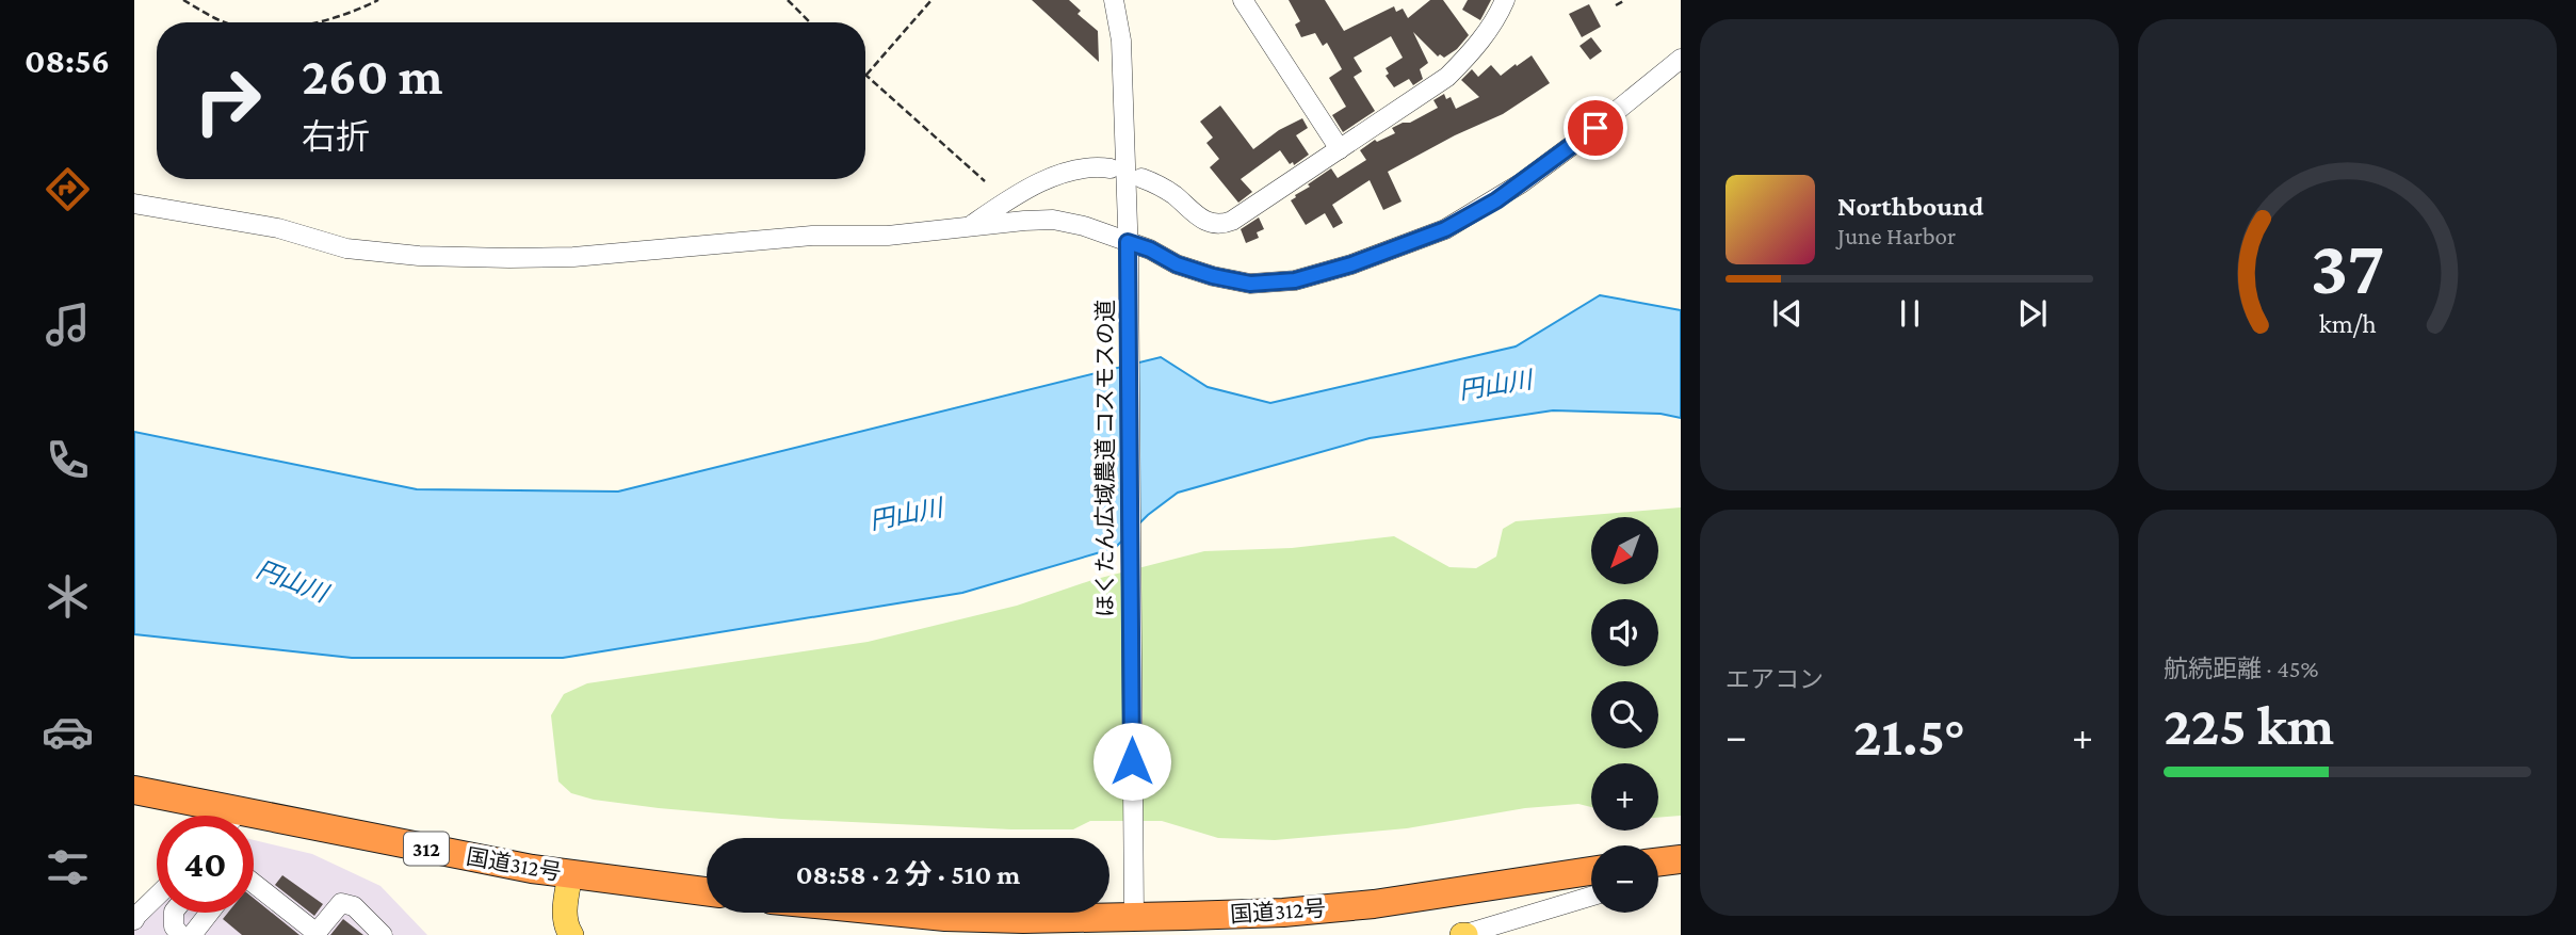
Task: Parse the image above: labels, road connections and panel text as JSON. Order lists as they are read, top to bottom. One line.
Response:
{"streets":{"highway":["312","国道312号"],"street":["ほくたん広域農道 コスモスの道"]},"crossings":[["ほくたん広域農道 コスモスの道","国道312号"]],"water":["円山川"],"north":"bottom left","page":{"tabs":"08:56","turn":["260 m","右折"],"song":["Northbound","June Harbor"],"tile":["エアコン",["航続距離 · 45%","225 km"]],"map_buttons":["+","−"],"heat":["−","21.5°","+"],"limit":"40","trip":"08:58 · 2 分 · 510 m","gauge":["37","km/h"]}}
